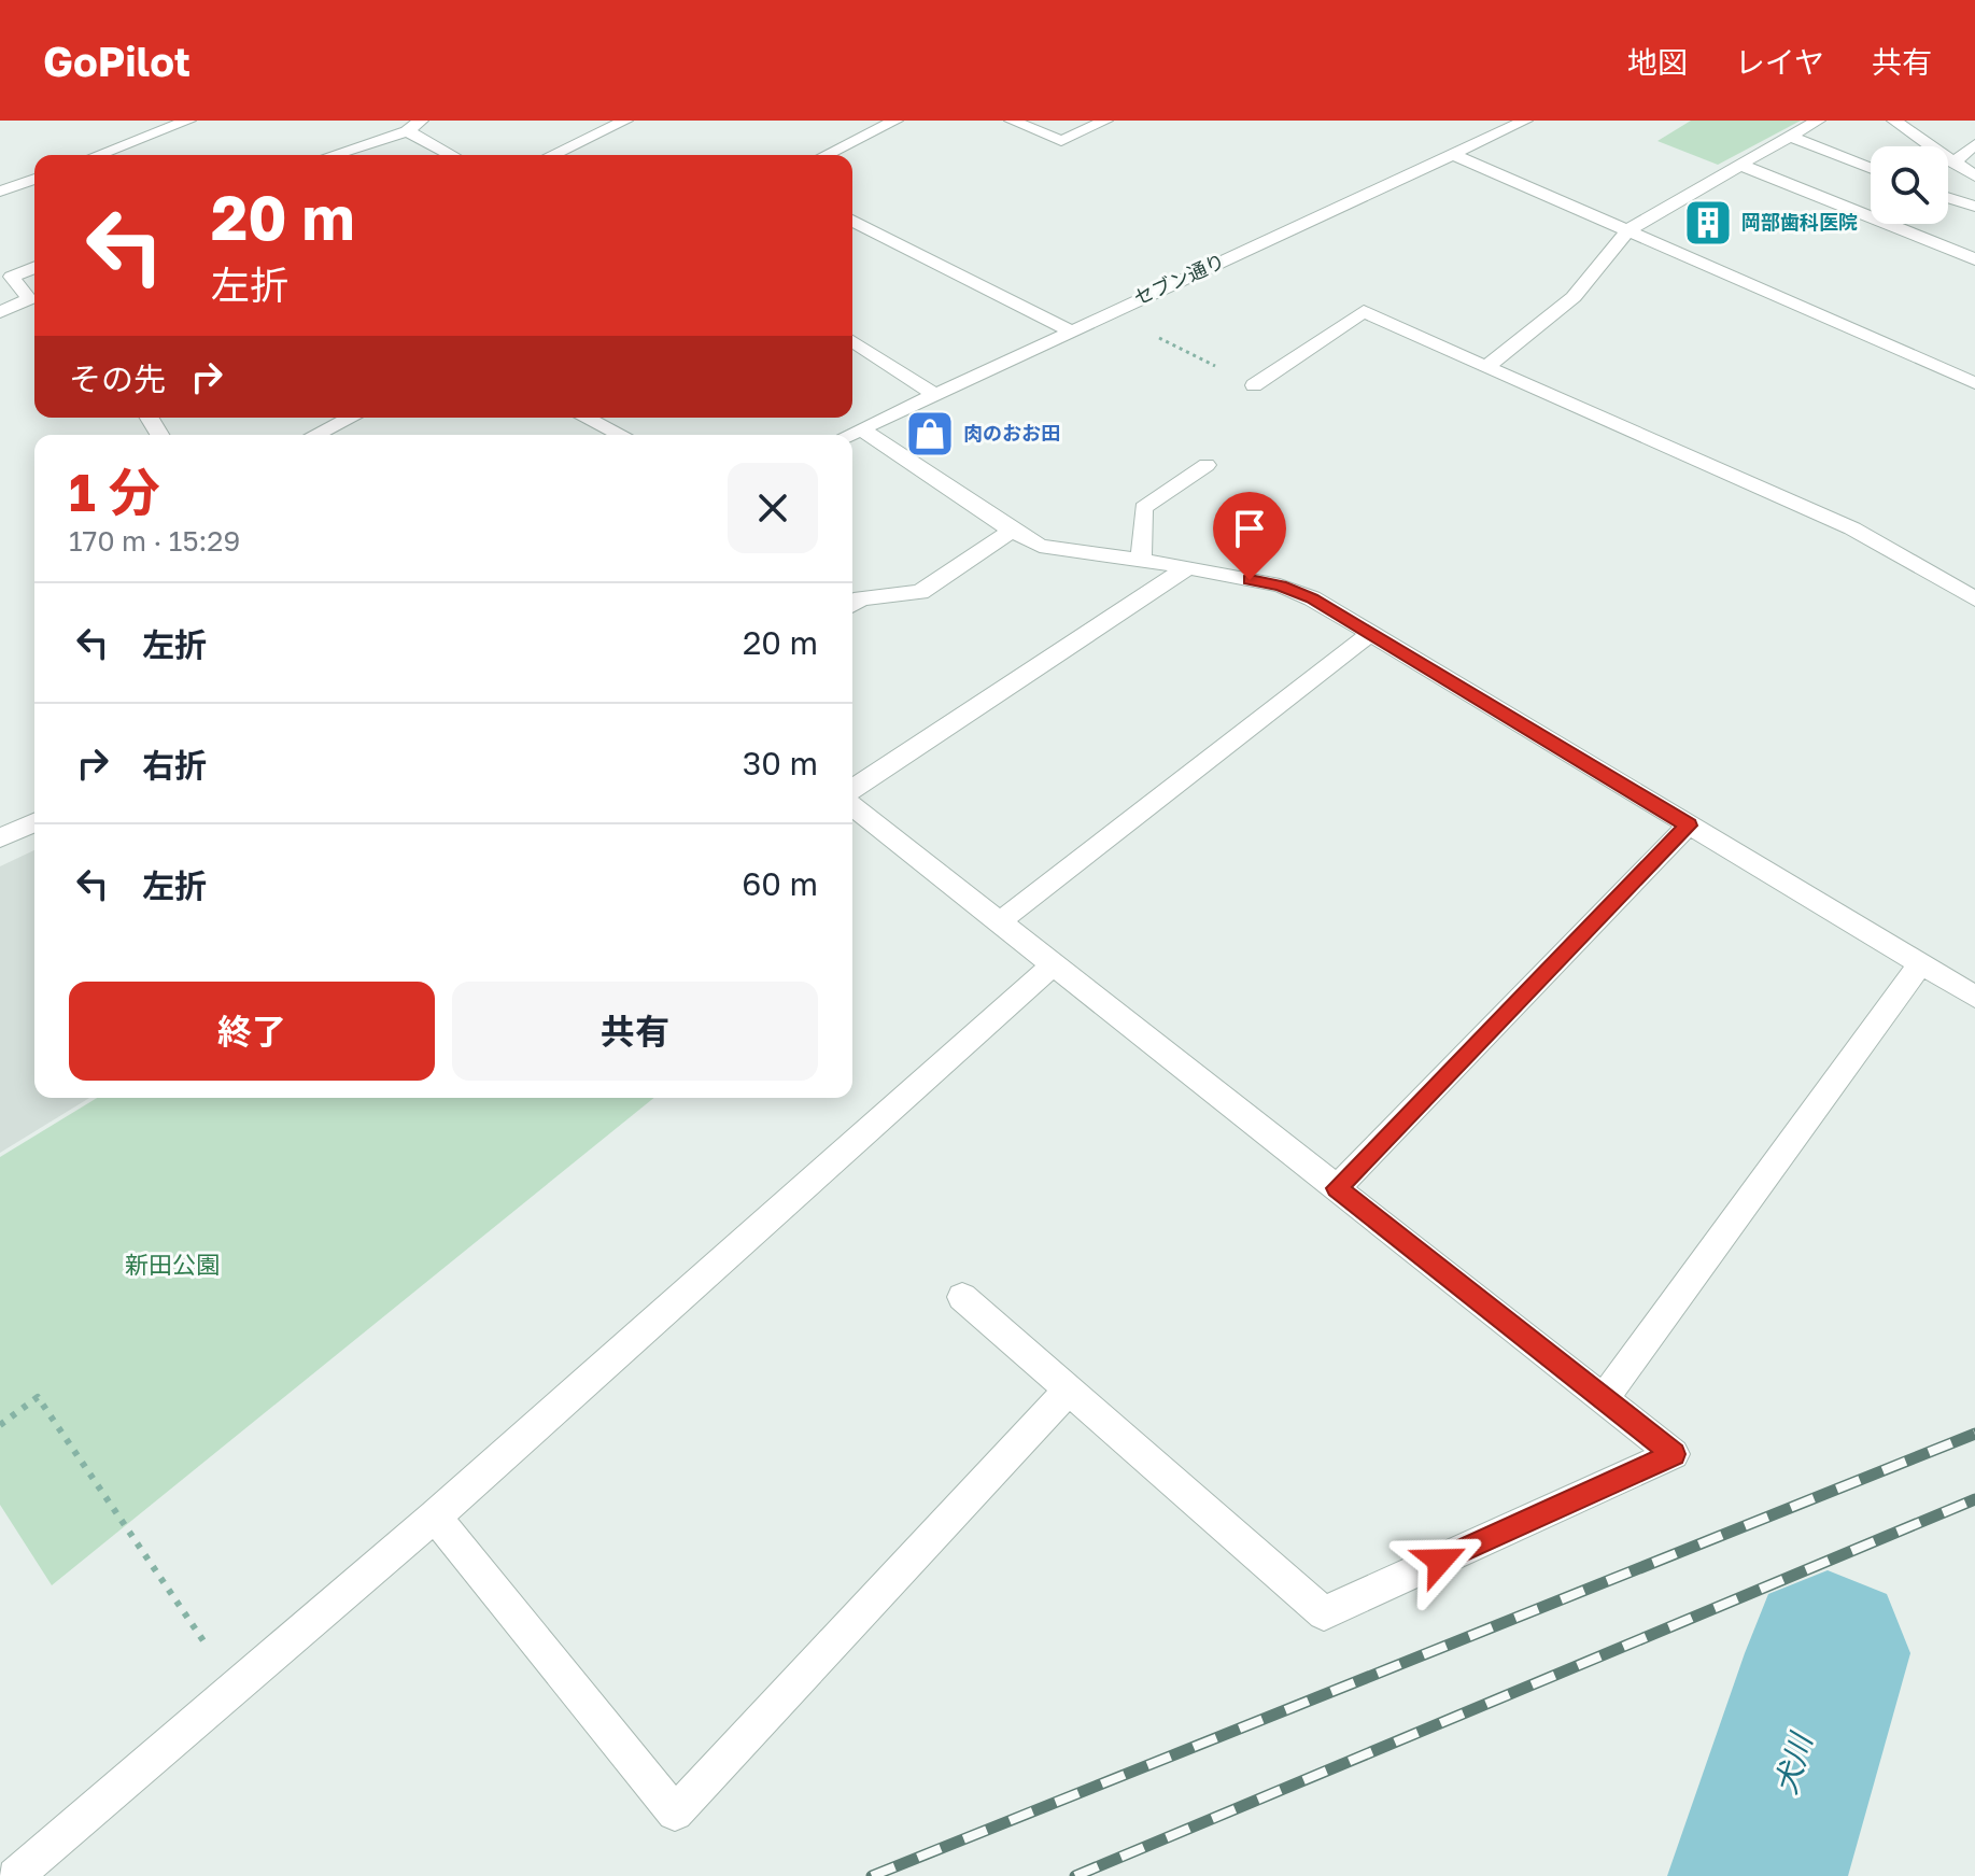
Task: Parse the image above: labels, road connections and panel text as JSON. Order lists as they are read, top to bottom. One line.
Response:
{"streets":{"street":["セブン通り"]},"water":["犬川"],"parks":["新田公園"],"places":{"building":["岡部歯科医院"],"shop":["肉のおお田"]},"page":{"header":"GoPilot","nav":["地図","レイヤ","共有"],"turn":["20 m","左折"],"then":"その先","heading":["1 分","170 m · 15:29"],"list":[{"name":"左折","value":"20 m"},{"name":"右折","value":"30 m"},{"name":"左折","value":"60 m"}],"buttons":["終了","共有"]}}
